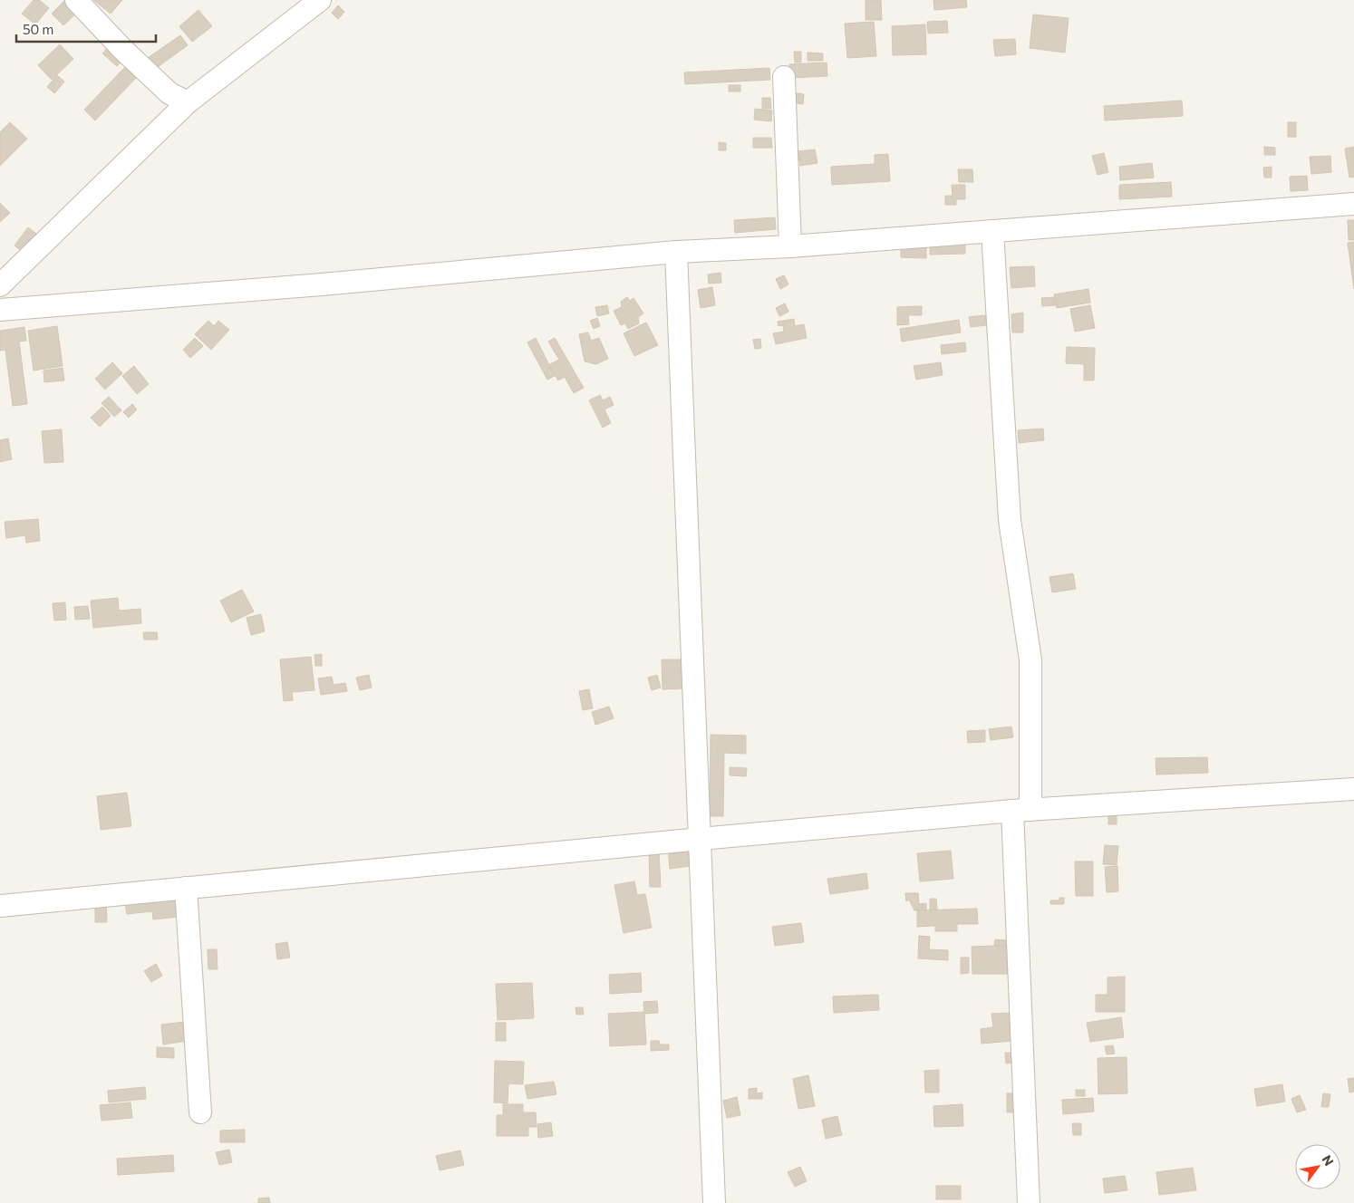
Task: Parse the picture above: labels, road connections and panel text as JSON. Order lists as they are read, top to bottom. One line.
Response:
{"scale_bar":"50 m","north":"top right"}
